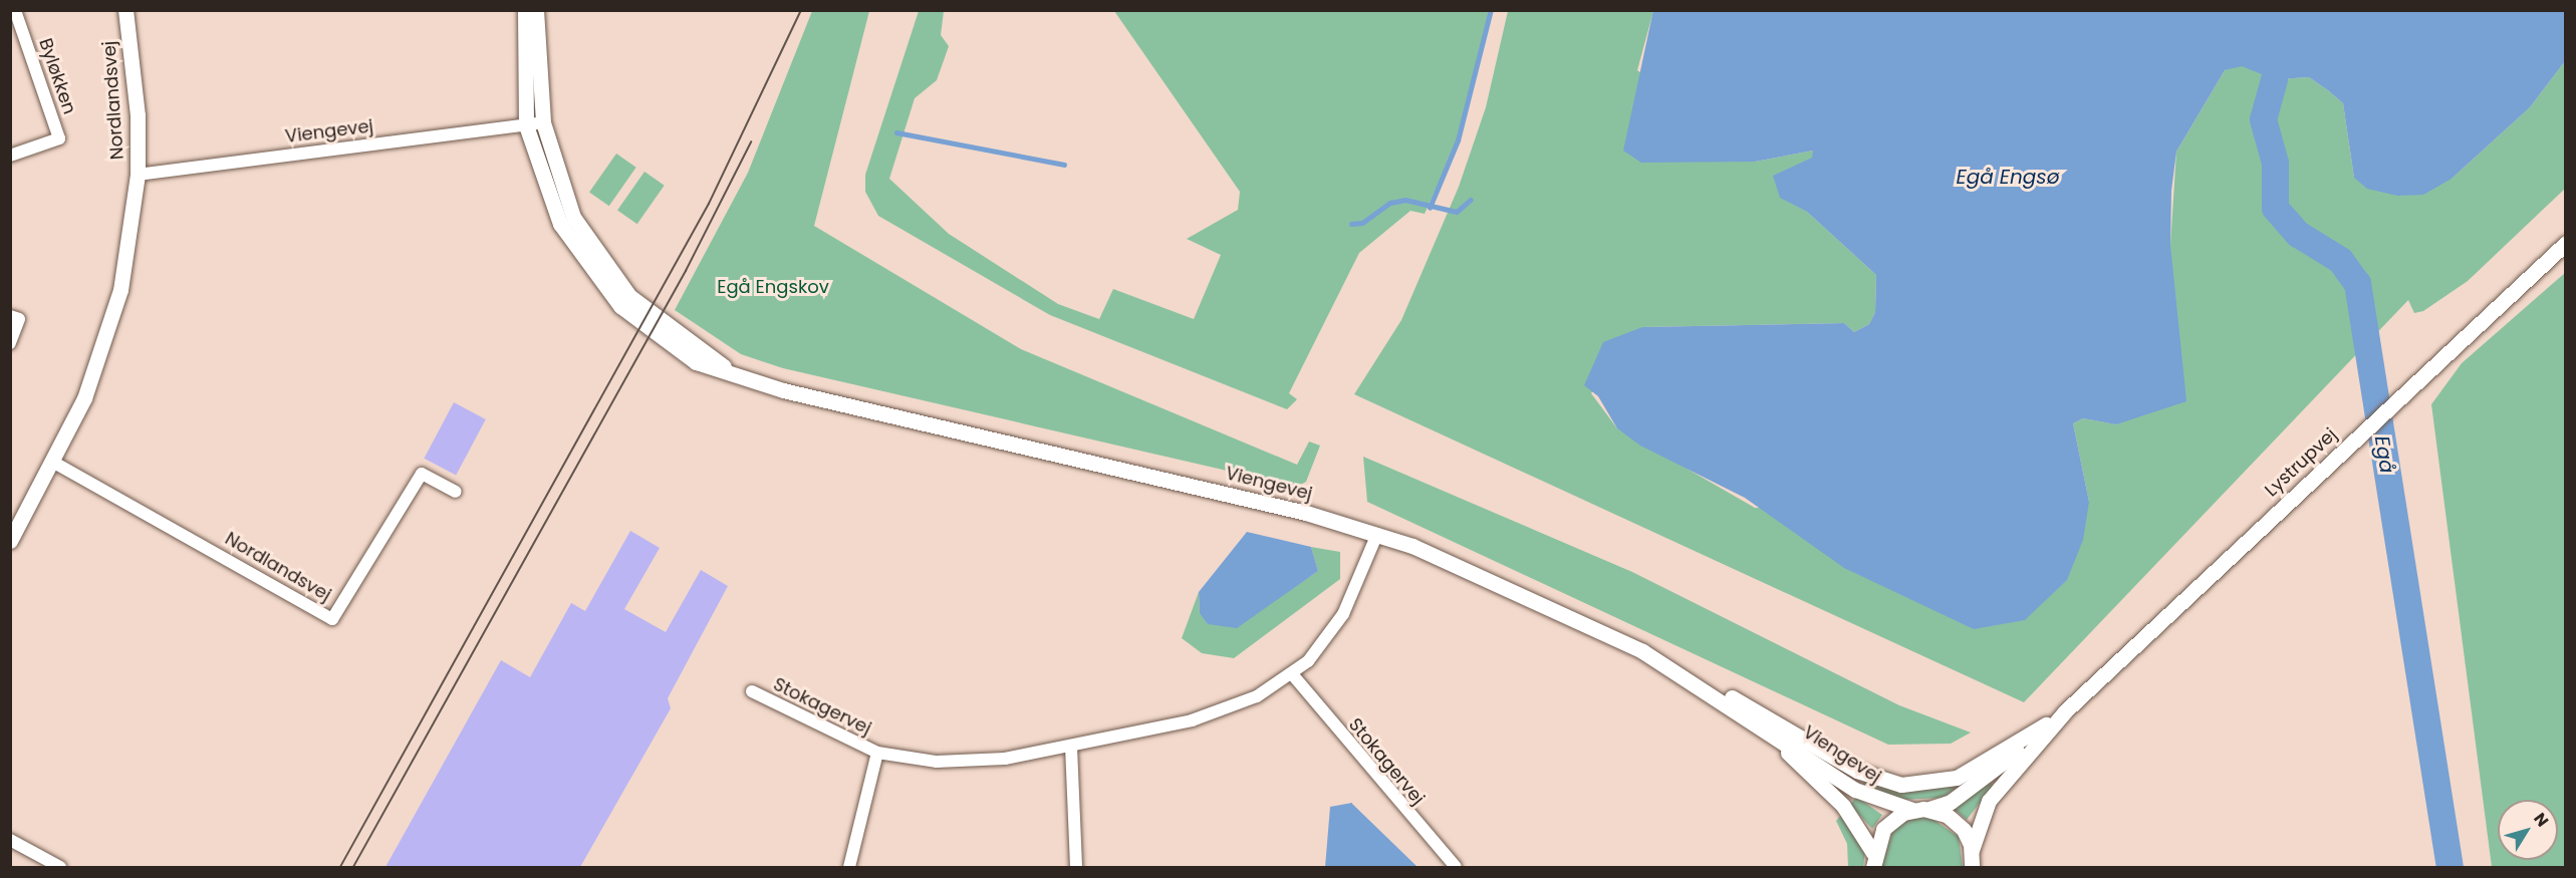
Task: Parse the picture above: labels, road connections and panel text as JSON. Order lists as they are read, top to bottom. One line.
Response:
{"streets":{"street":["Byløkken","Nordlandsvej","Viengevej","Lystrupvej","Stokagervej"]},"crossings":[["Nordlandsvej","Viengevej"],["Viengevej","Lystrupvej"],["Viengevej","Stokagervej"]],"water":["Egå Engsø","Egå"],"parks":["Egå Engskov"],"north":"top right"}
